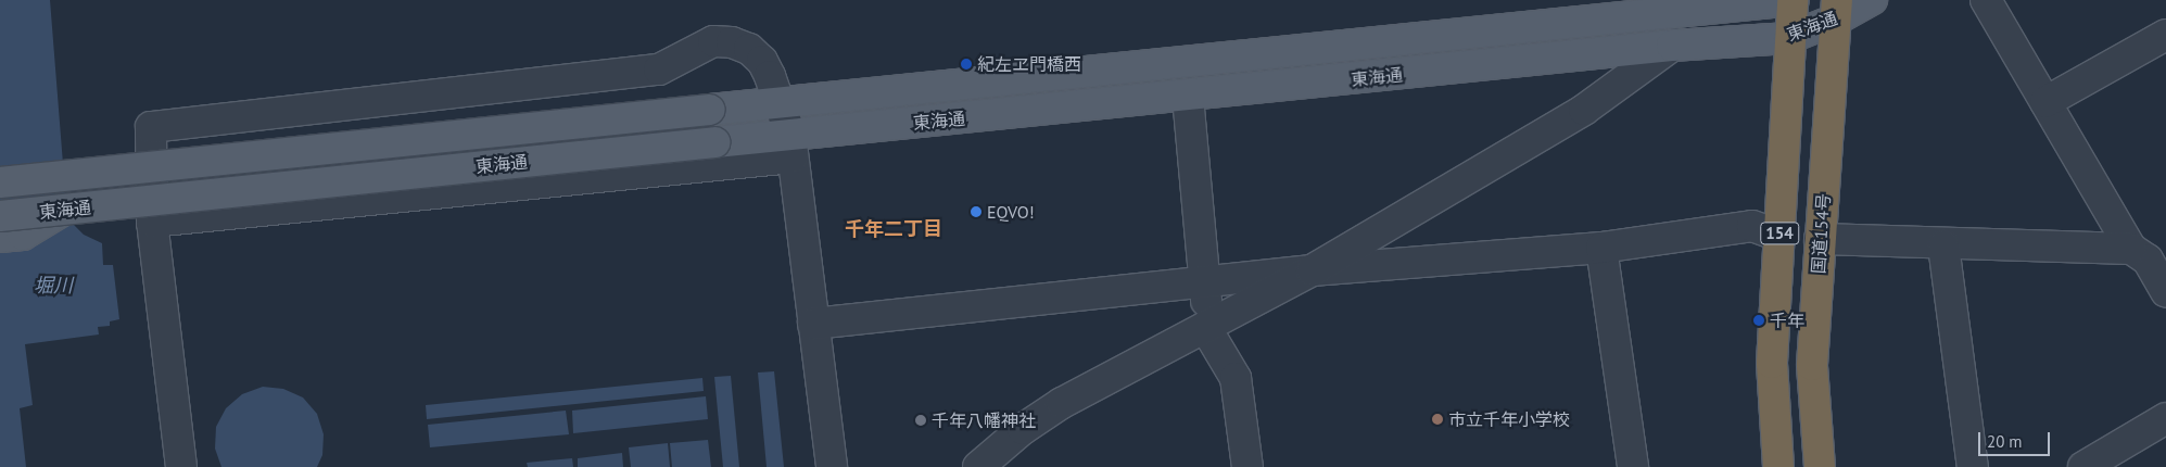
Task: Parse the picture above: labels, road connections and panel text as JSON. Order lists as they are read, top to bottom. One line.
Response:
{"streets":{"highway":["154","国道154号"],"main road":["東海通"]},"crossings":[["東海通","154"],["東海通","国道154号"]],"districts":["千年二丁目"],"water":["堀川"],"places":["紀左ヱ門橋西","EQVO!","千年","市立千年小学校","千年八幡神社"],"scale_bar":"20 m"}
